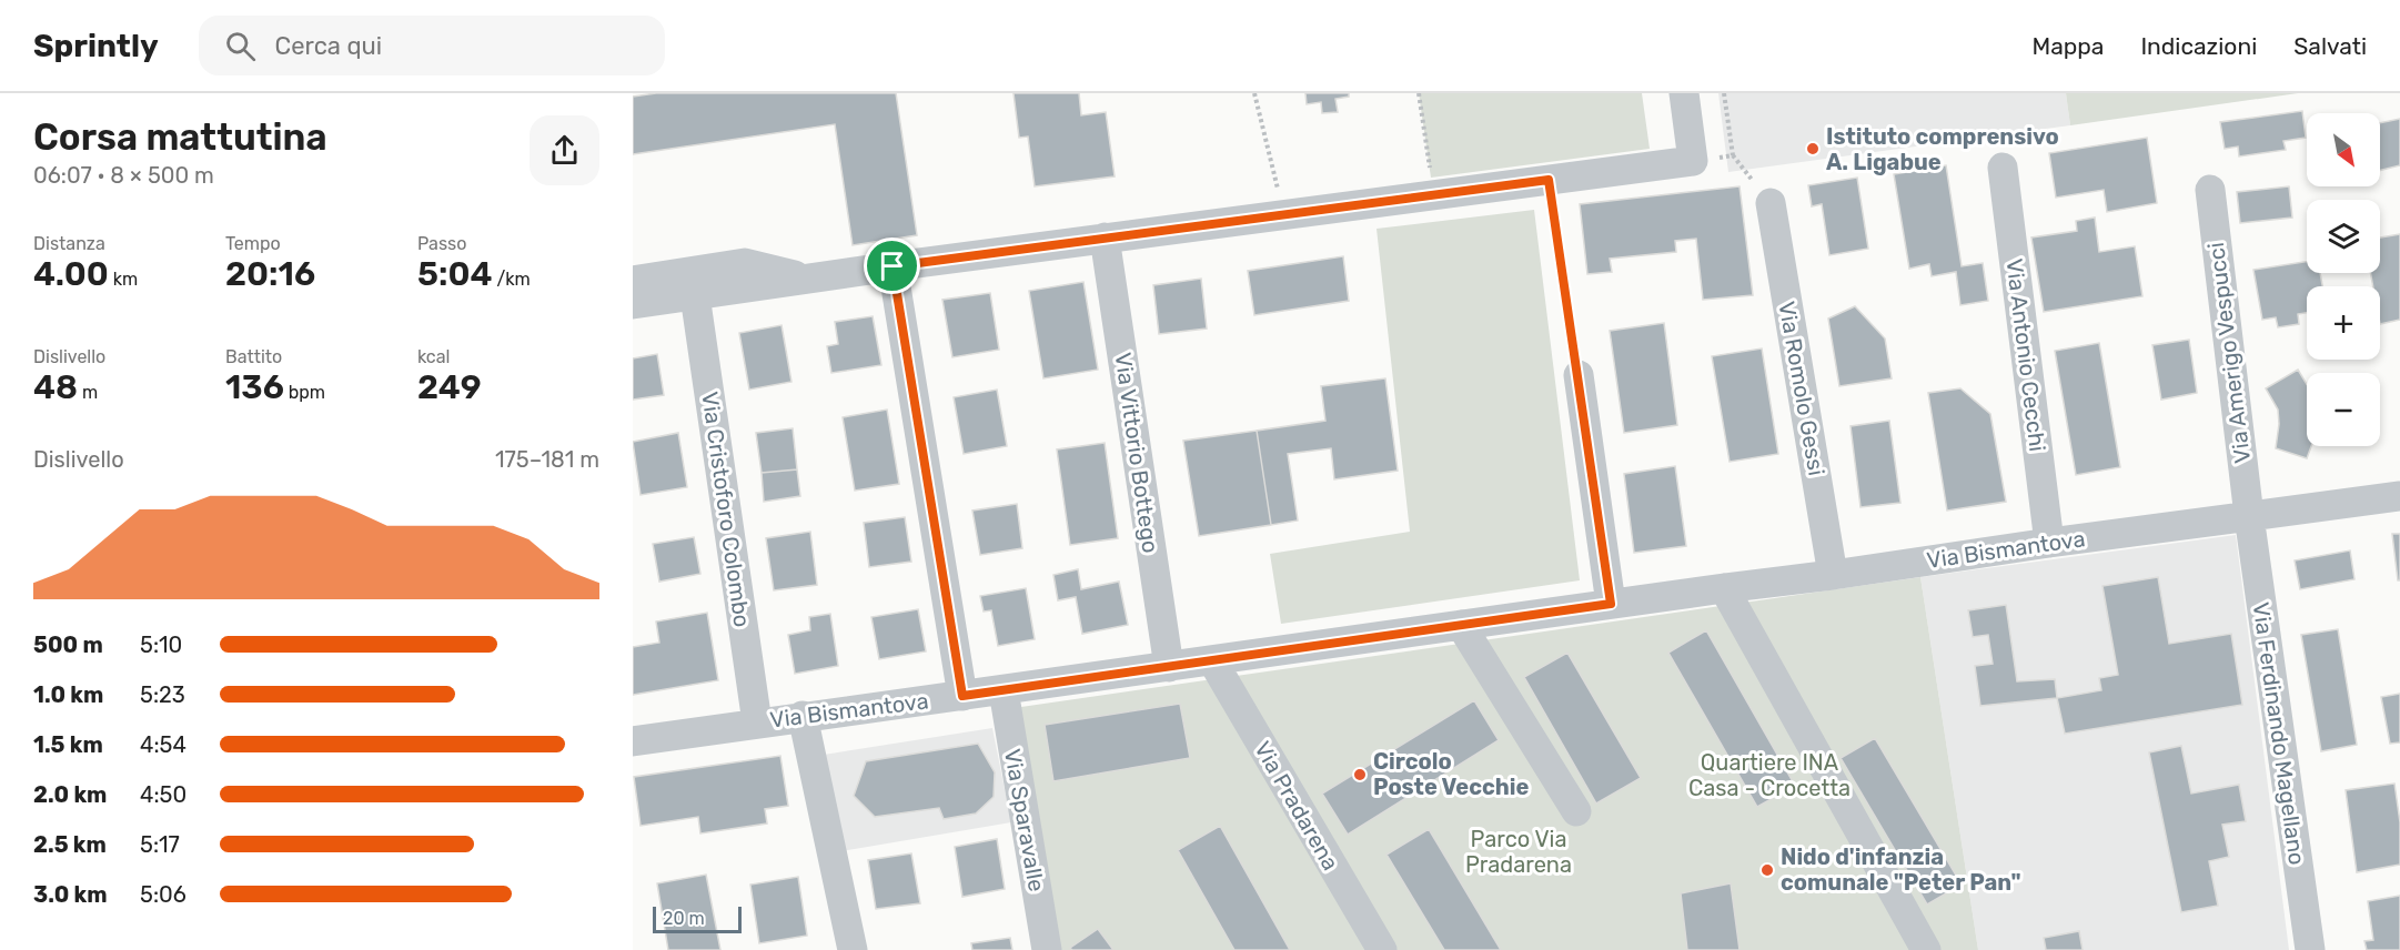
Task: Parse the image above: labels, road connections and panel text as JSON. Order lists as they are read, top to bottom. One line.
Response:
{"streets":{"street":["Via Amerigo Vespucci","Via Antonio Cecchi","Via Romolo Gessi","Via Vittorio Bottego","Via Cristoforo Colombo","Via Bismantova","Via Ferdinando Magellano","Via Pradarena","Via Sparavalle"]},"crossings":[["Via Amerigo Vespucci","Via Bismantova"],["Via Amerigo Vespucci","Via Ferdinando Magellano"],["Via Antonio Cecchi","Via Bismantova"],["Via Romolo Gessi","Via Bismantova"],["Via Vittorio Bottego","Via Bismantova"],["Via Cristoforo Colombo","Via Bismantova"],["Via Bismantova","Via Ferdinando Magellano"],["Via Bismantova","Via Pradarena"],["Via Bismantova","Via Sparavalle"]],"parks":["Quartiere INA Casa - Crocetta","Parco Via Pradarena"],"places":["Istituto comprensivo A. Ligabue","Circolo Poste Vecchie","Nido d'infanzia comunale \"Peter Pan\""],"scale_bar":"20 m","north":"bottom right","page":{"header":"Sprintly","search":"Cerca qui","nav":["Mappa","Indicazioni","Salvati"],"heading":["Corsa mattutina","06:07 · 8 × 500 m"],"map_buttons":["+","−"],"stats":[["Distanza","4.00 km"],["Tempo","20:16"],["Passo","5:04 /km"],["Dislivello","48 m"],["Battito","136 bpm"],["kcal","249"]],"chart":["Dislivello","175–181 m"],"list":[{"name":"500 m","note":"5:10"},{"name":"1.0 km","note":"5:23"},{"name":"1.5 km","note":"4:54"},{"name":"2.0 km","note":"4:50"},{"name":"2.5 km","note":"5:17"},{"name":"3.0 km","note":"5:06"}],"scale":"20 m"}}
